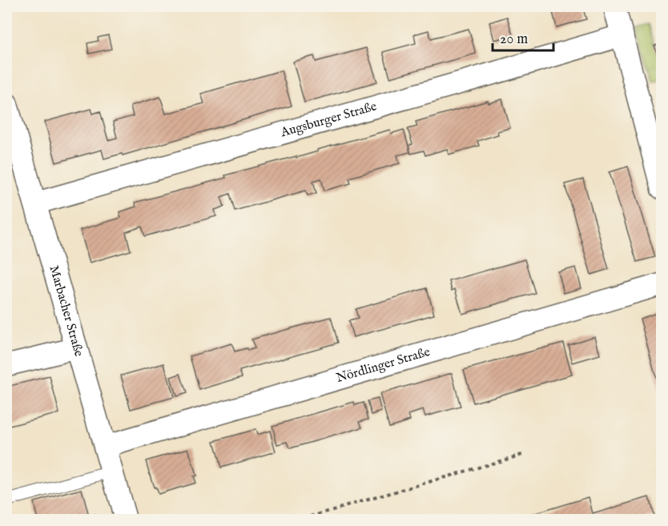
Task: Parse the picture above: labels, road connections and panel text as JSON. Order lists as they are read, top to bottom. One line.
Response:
{"streets":{"street":["Augsburger Straße","Marbacher Straße","Nördlinger Straße"]},"crossings":[["Augsburger Straße","Marbacher Straße"],["Marbacher Straße","Nördlinger Straße"]],"scale_bar":"20 m"}
